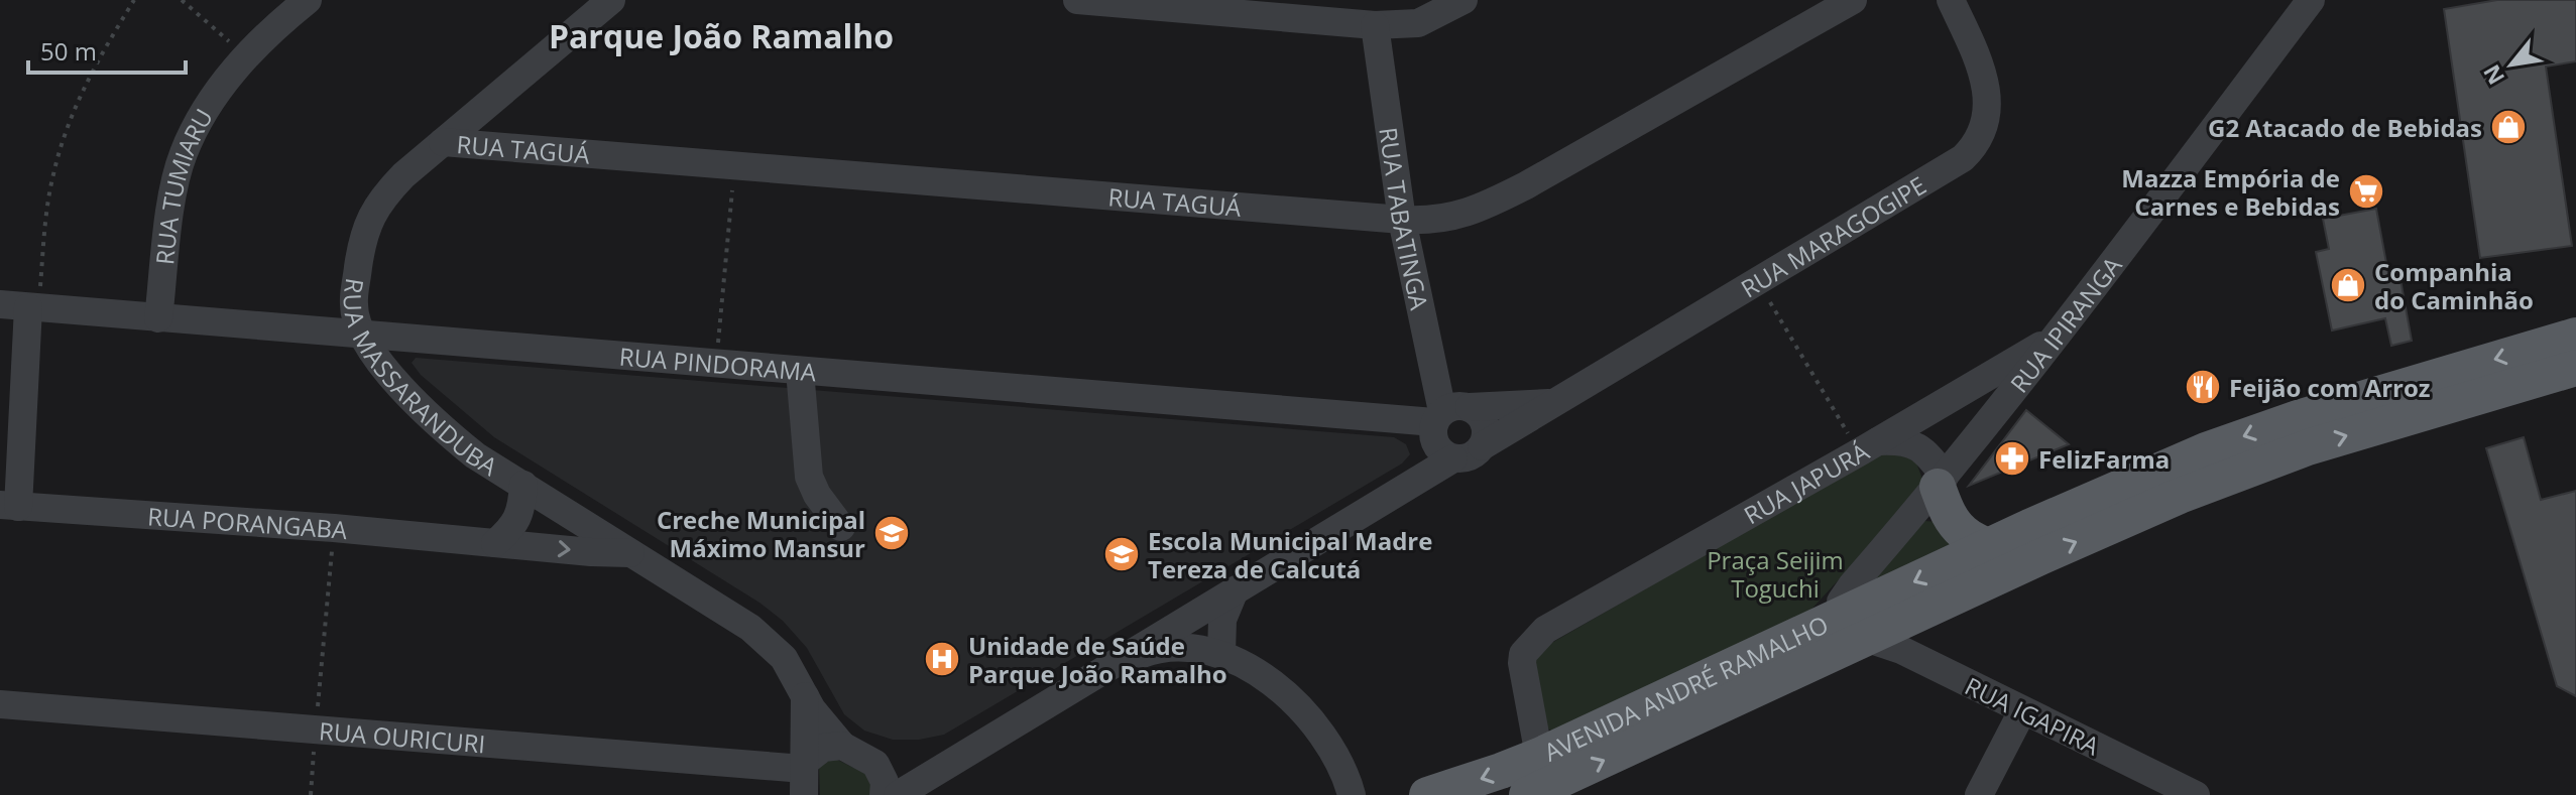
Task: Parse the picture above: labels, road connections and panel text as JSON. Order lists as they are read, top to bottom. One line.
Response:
{"streets":{"main road":["AVENIDA ANDRÉ RAMALHO"],"street":["RUA TAGUÁ","RUA TUMIARU","RUA TABATINGA","RUA MARAGOGIPE","RUA IPIRANGA","RUA PINDORAMA","RUA MASSARANDUBA","RUA JAPURÁ","RUA PORANGABA","RUA IGAPIRA","RUA OURICURI"]},"crossings":[["RUA TAGUÁ","RUA TABATINGA"],["RUA TAGUÁ","RUA MASSARANDUBA"],["RUA TUMIARU","RUA PINDORAMA"],["RUA TABATINGA","RUA MARAGOGIPE"],["RUA TABATINGA","RUA PINDORAMA"],["RUA MARAGOGIPE","RUA PINDORAMA"],["RUA IPIRANGA","RUA JAPURÁ"],["RUA IPIRANGA","AVENIDA ANDRÉ RAMALHO"],["RUA PINDORAMA","RUA MASSARANDUBA"],["RUA MASSARANDUBA","RUA PORANGABA"],["RUA JAPURÁ","AVENIDA ANDRÉ RAMALHO"],["AVENIDA ANDRÉ RAMALHO","RUA IGAPIRA"]],"districts":["Parque João Ramalho"],"parks":["Praça Seijim Toguchi"],"places":{"shop":["G2 Atacado de Bebidas","Companhia do Caminhão"],"supermarket":["Mazza Empória de Carnes e Bebidas"],"restaurant":["Feijão com Arroz"],"pharmacy":["FelizFarma"],"school or university":["Creche Municipal Máximo Mansur","Escola Municipal Madre Tereza de Calcutá"],"hospital":["Unidade de Saúde Parque João Ramalho"]},"scale_bar":"50 m","north":"bottom left"}
